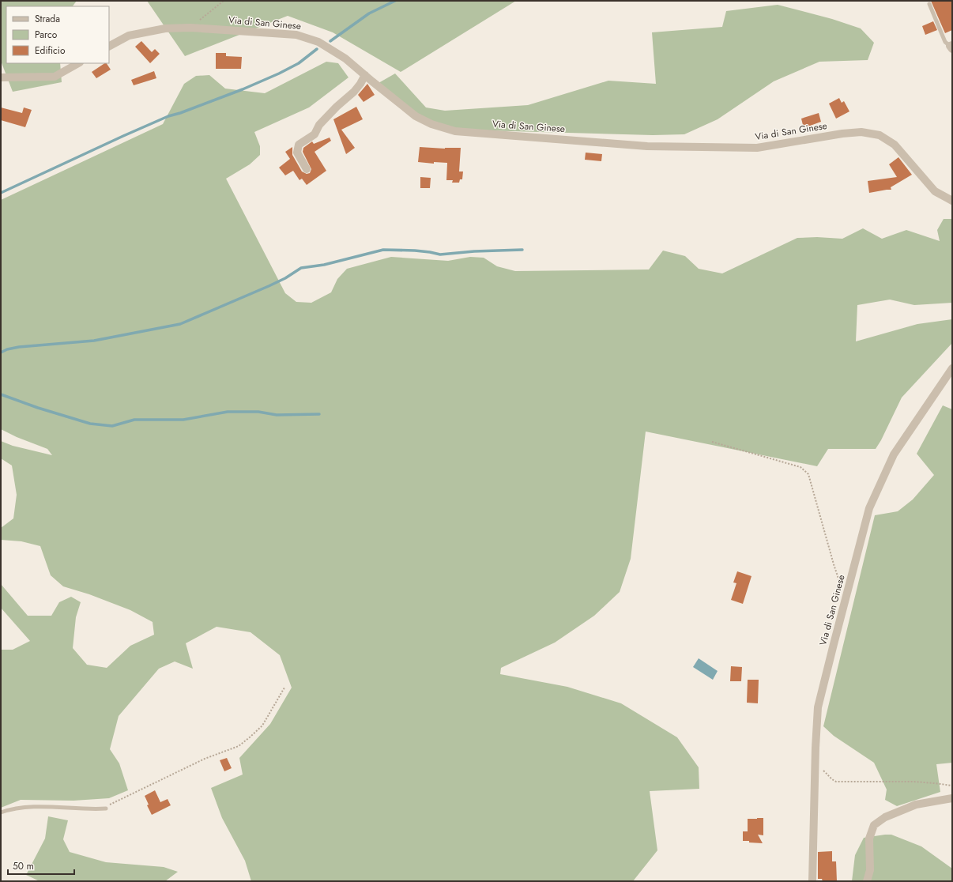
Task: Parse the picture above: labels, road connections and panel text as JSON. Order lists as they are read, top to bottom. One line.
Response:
{"streets":{"street":["Via di San Ginese"]},"legend":["Strada","Parco","Edificio"],"scale_bar":"50 m"}
